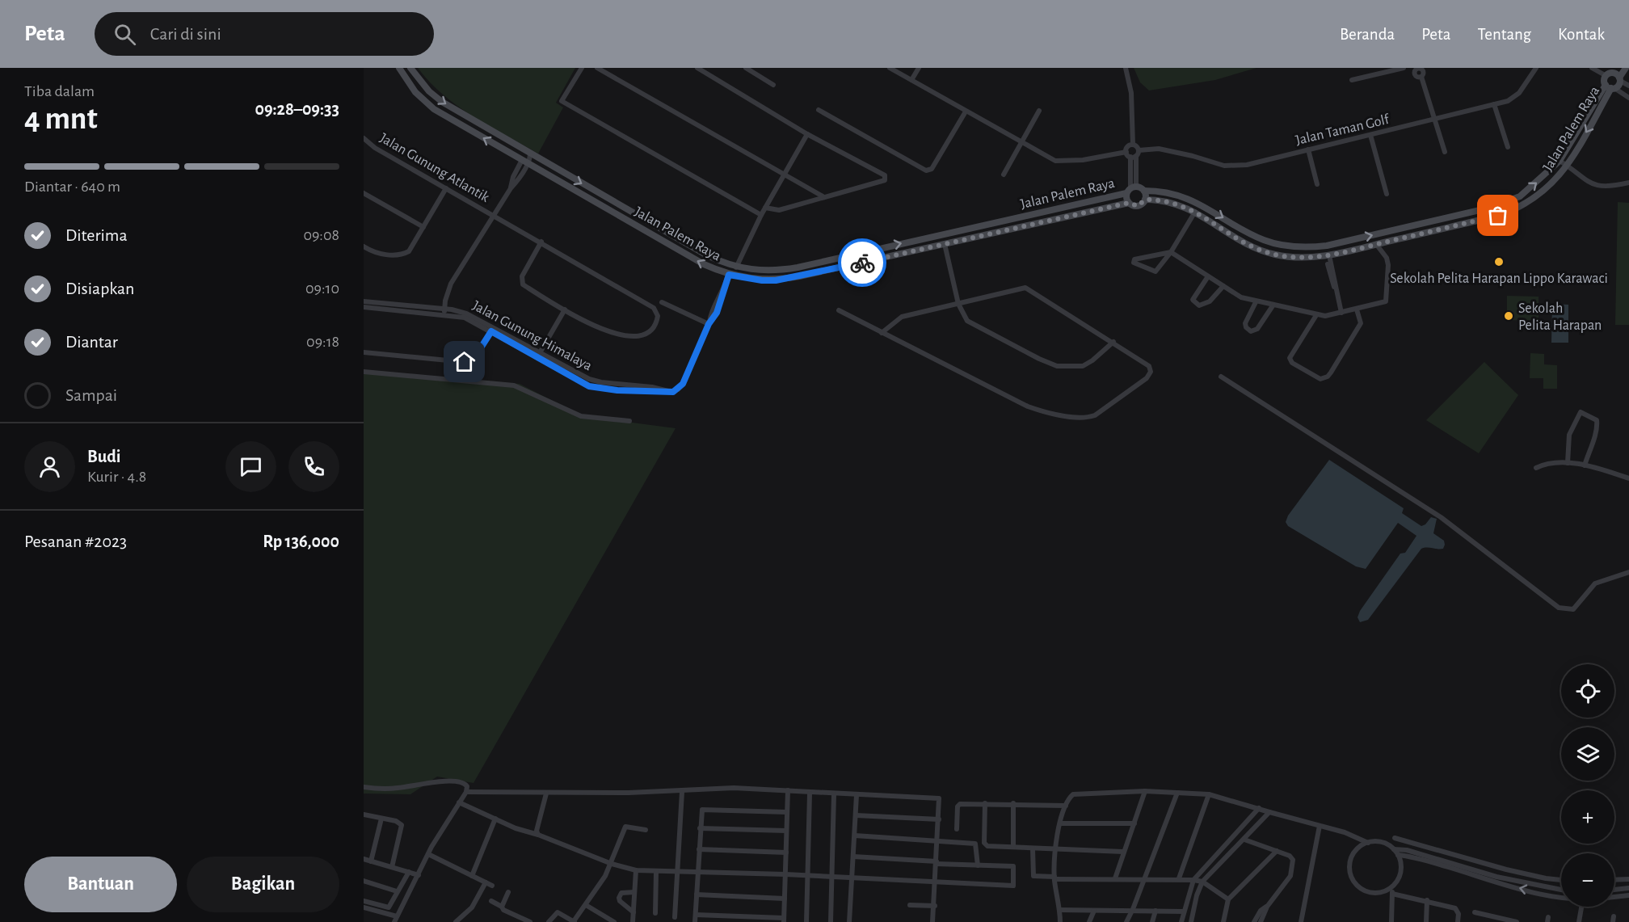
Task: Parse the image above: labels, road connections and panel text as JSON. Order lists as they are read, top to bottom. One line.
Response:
{"streets":{"street":["Jalan Palem Raya","Jalan Taman Golf","Jalan Gunung Atlantik","Jalan Gunung Himalaya"]},"crossings":[["Jalan Palem Raya","Jalan Gunung Himalaya"]],"places":["Sekolah Pelita Harapan Lippo Karawaci","Sekolah Pelita Harapan"],"page":{"header":"Peta","search":"Cari di sini","nav":["Beranda","Peta","Tentang","Kontak"],"heading":["4 mnt","Tiba dalam","09:28–09:33"],"panel":["Budi","Kurir · 4.8","Pesanan #2023","Rp 136,000"],"bar":"Diantar · 640 m","list":[["Diterima","09:08"],["Disiapkan","09:10"],["Diantar","09:18"],"Sampai"],"map_buttons":["+","−"],"buttons":["Bantuan","Bagikan"]}}
